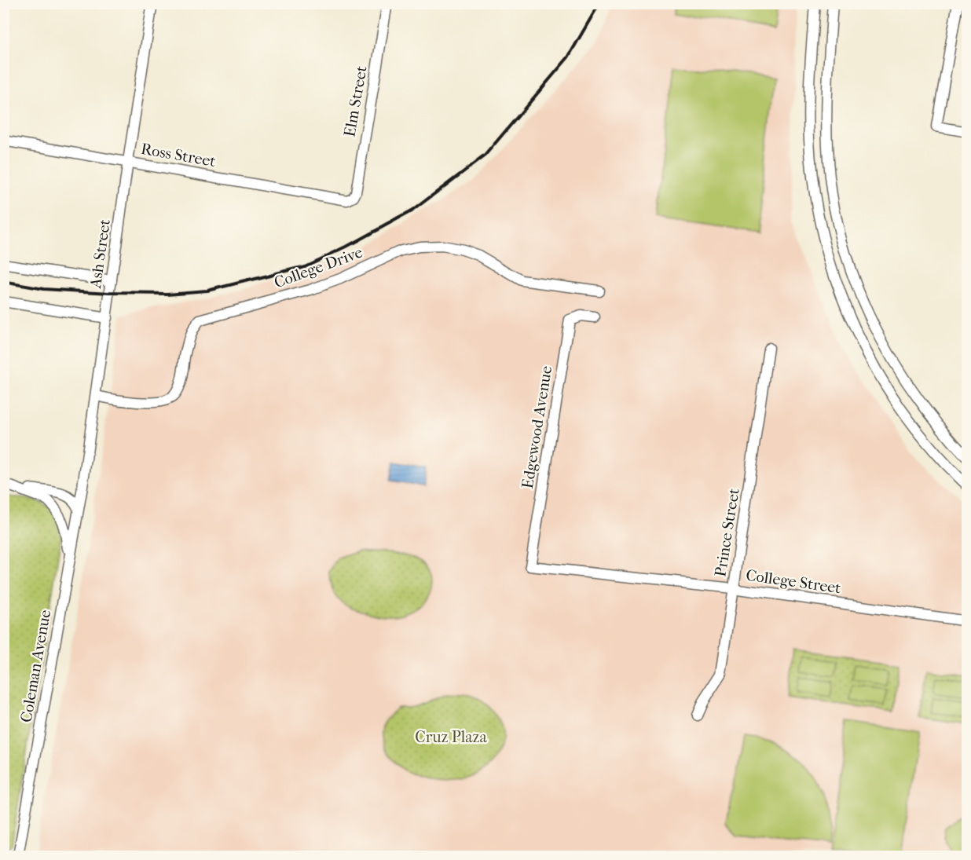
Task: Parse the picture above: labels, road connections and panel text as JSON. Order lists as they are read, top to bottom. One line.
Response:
{"streets":{"street":["Elm Street","Ross Street","Ash Street","College Drive","Edgewood Avenue","Prince Street","College Street","Coleman Avenue"]},"crossings":[["Elm Street","Ross Street"],["Ross Street","Ash Street"],["Ash Street","College Drive"],["Ash Street","Coleman Avenue"],["Edgewood Avenue","College Street"],["Prince Street","College Street"]],"parks":["Cruz Plaza"]}
